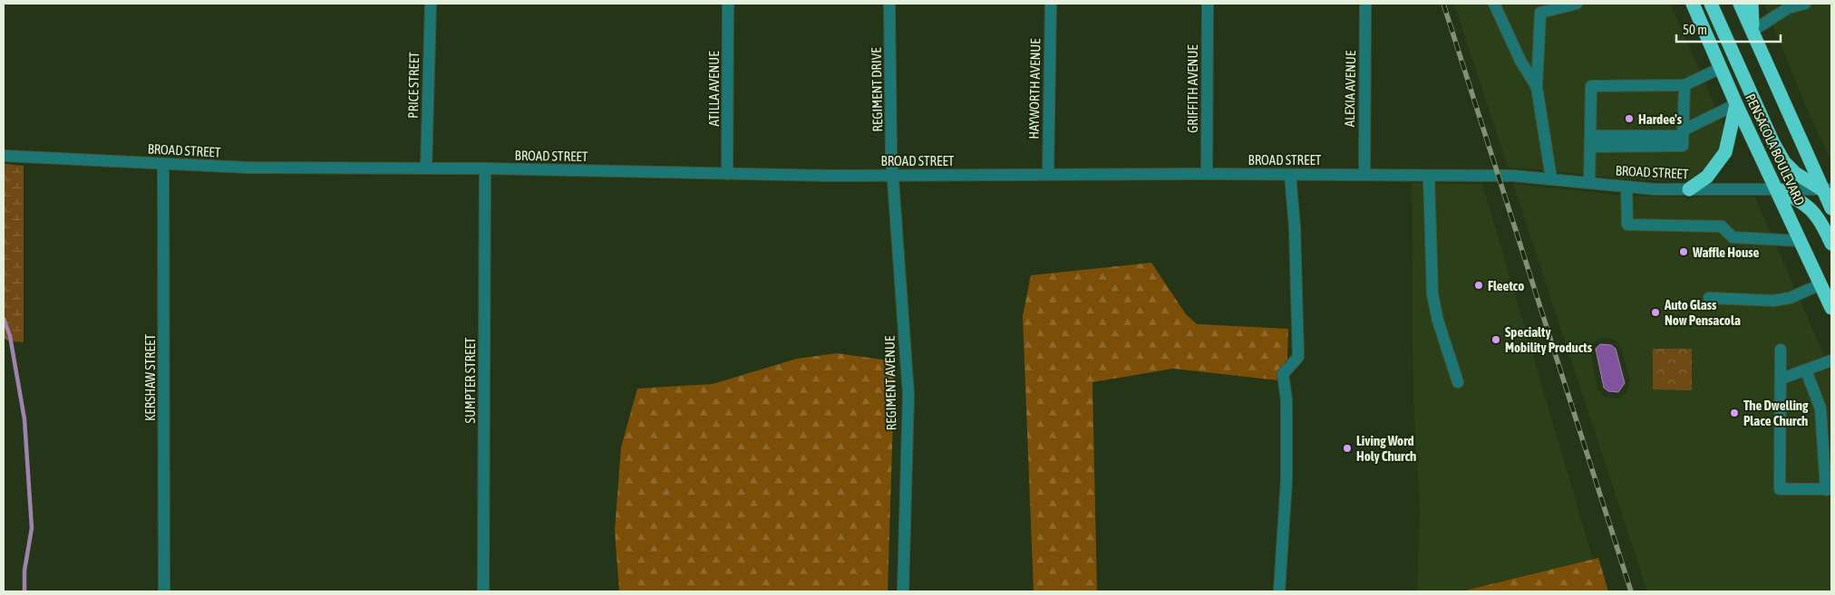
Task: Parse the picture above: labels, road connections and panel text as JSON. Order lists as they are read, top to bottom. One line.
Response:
{"streets":{"highway":["PENSACOLA BOULEVARD"],"street":["PRICE STREET","ATILLA AVENUE","HAYWORTH AVENUE","GRIFFITH AVENUE","ALEXIA AVENUE","REGIMENT DRIVE","BROAD STREET","KERSHAW STREET","SUMPTER STREET","REGIMENT AVENUE"]},"crossings":[["PRICE STREET","BROAD STREET"],["ATILLA AVENUE","BROAD STREET"],["HAYWORTH AVENUE","BROAD STREET"],["GRIFFITH AVENUE","BROAD STREET"],["ALEXIA AVENUE","BROAD STREET"],["REGIMENT DRIVE","BROAD STREET"],["REGIMENT DRIVE","REGIMENT AVENUE"],["PENSACOLA BOULEVARD","BROAD STREET"],["BROAD STREET","KERSHAW STREET"],["BROAD STREET","SUMPTER STREET"],["BROAD STREET","REGIMENT AVENUE"]],"places":["Hardee's","Waffle House","Fleetco","Auto Glass Now Pensacola","Specialty Mobility Products","The Dwelling Place Church","Living Word Holy Church"],"scale_bar":"50 m"}
